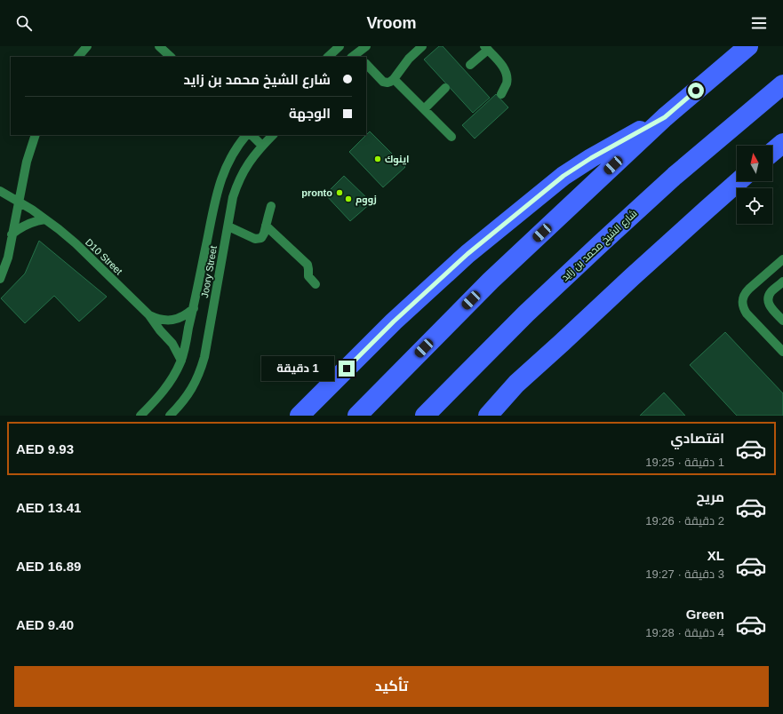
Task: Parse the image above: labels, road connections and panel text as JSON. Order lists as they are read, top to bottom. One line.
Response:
{"streets":{"highway":["شارع الشيخ محمد بن زايد"],"street":["D10 Street","Joory Street"]},"crossings":[["D10 Street","Joory Street"]],"places":["اينوك","pronto","زووم"],"north":"top","page":{"header":"Vroom","banner":["شارع الشيخ محمد بن زايد","الوجهة"],"bubble":"1 دقيقة","list":[{"name":"اقتصادي","note":"1 دقيقة · 19:25","value":"AED 9.93"},{"name":"مريح","note":"2 دقيقة · 19:26","value":"AED 13.41"},{"name":"XL","note":"3 دقيقة · 19:27","value":"AED 16.89"},{"name":"Green","note":"4 دقيقة · 19:28","value":"AED 9.40"}],"buttons":"تأكيد"}}
